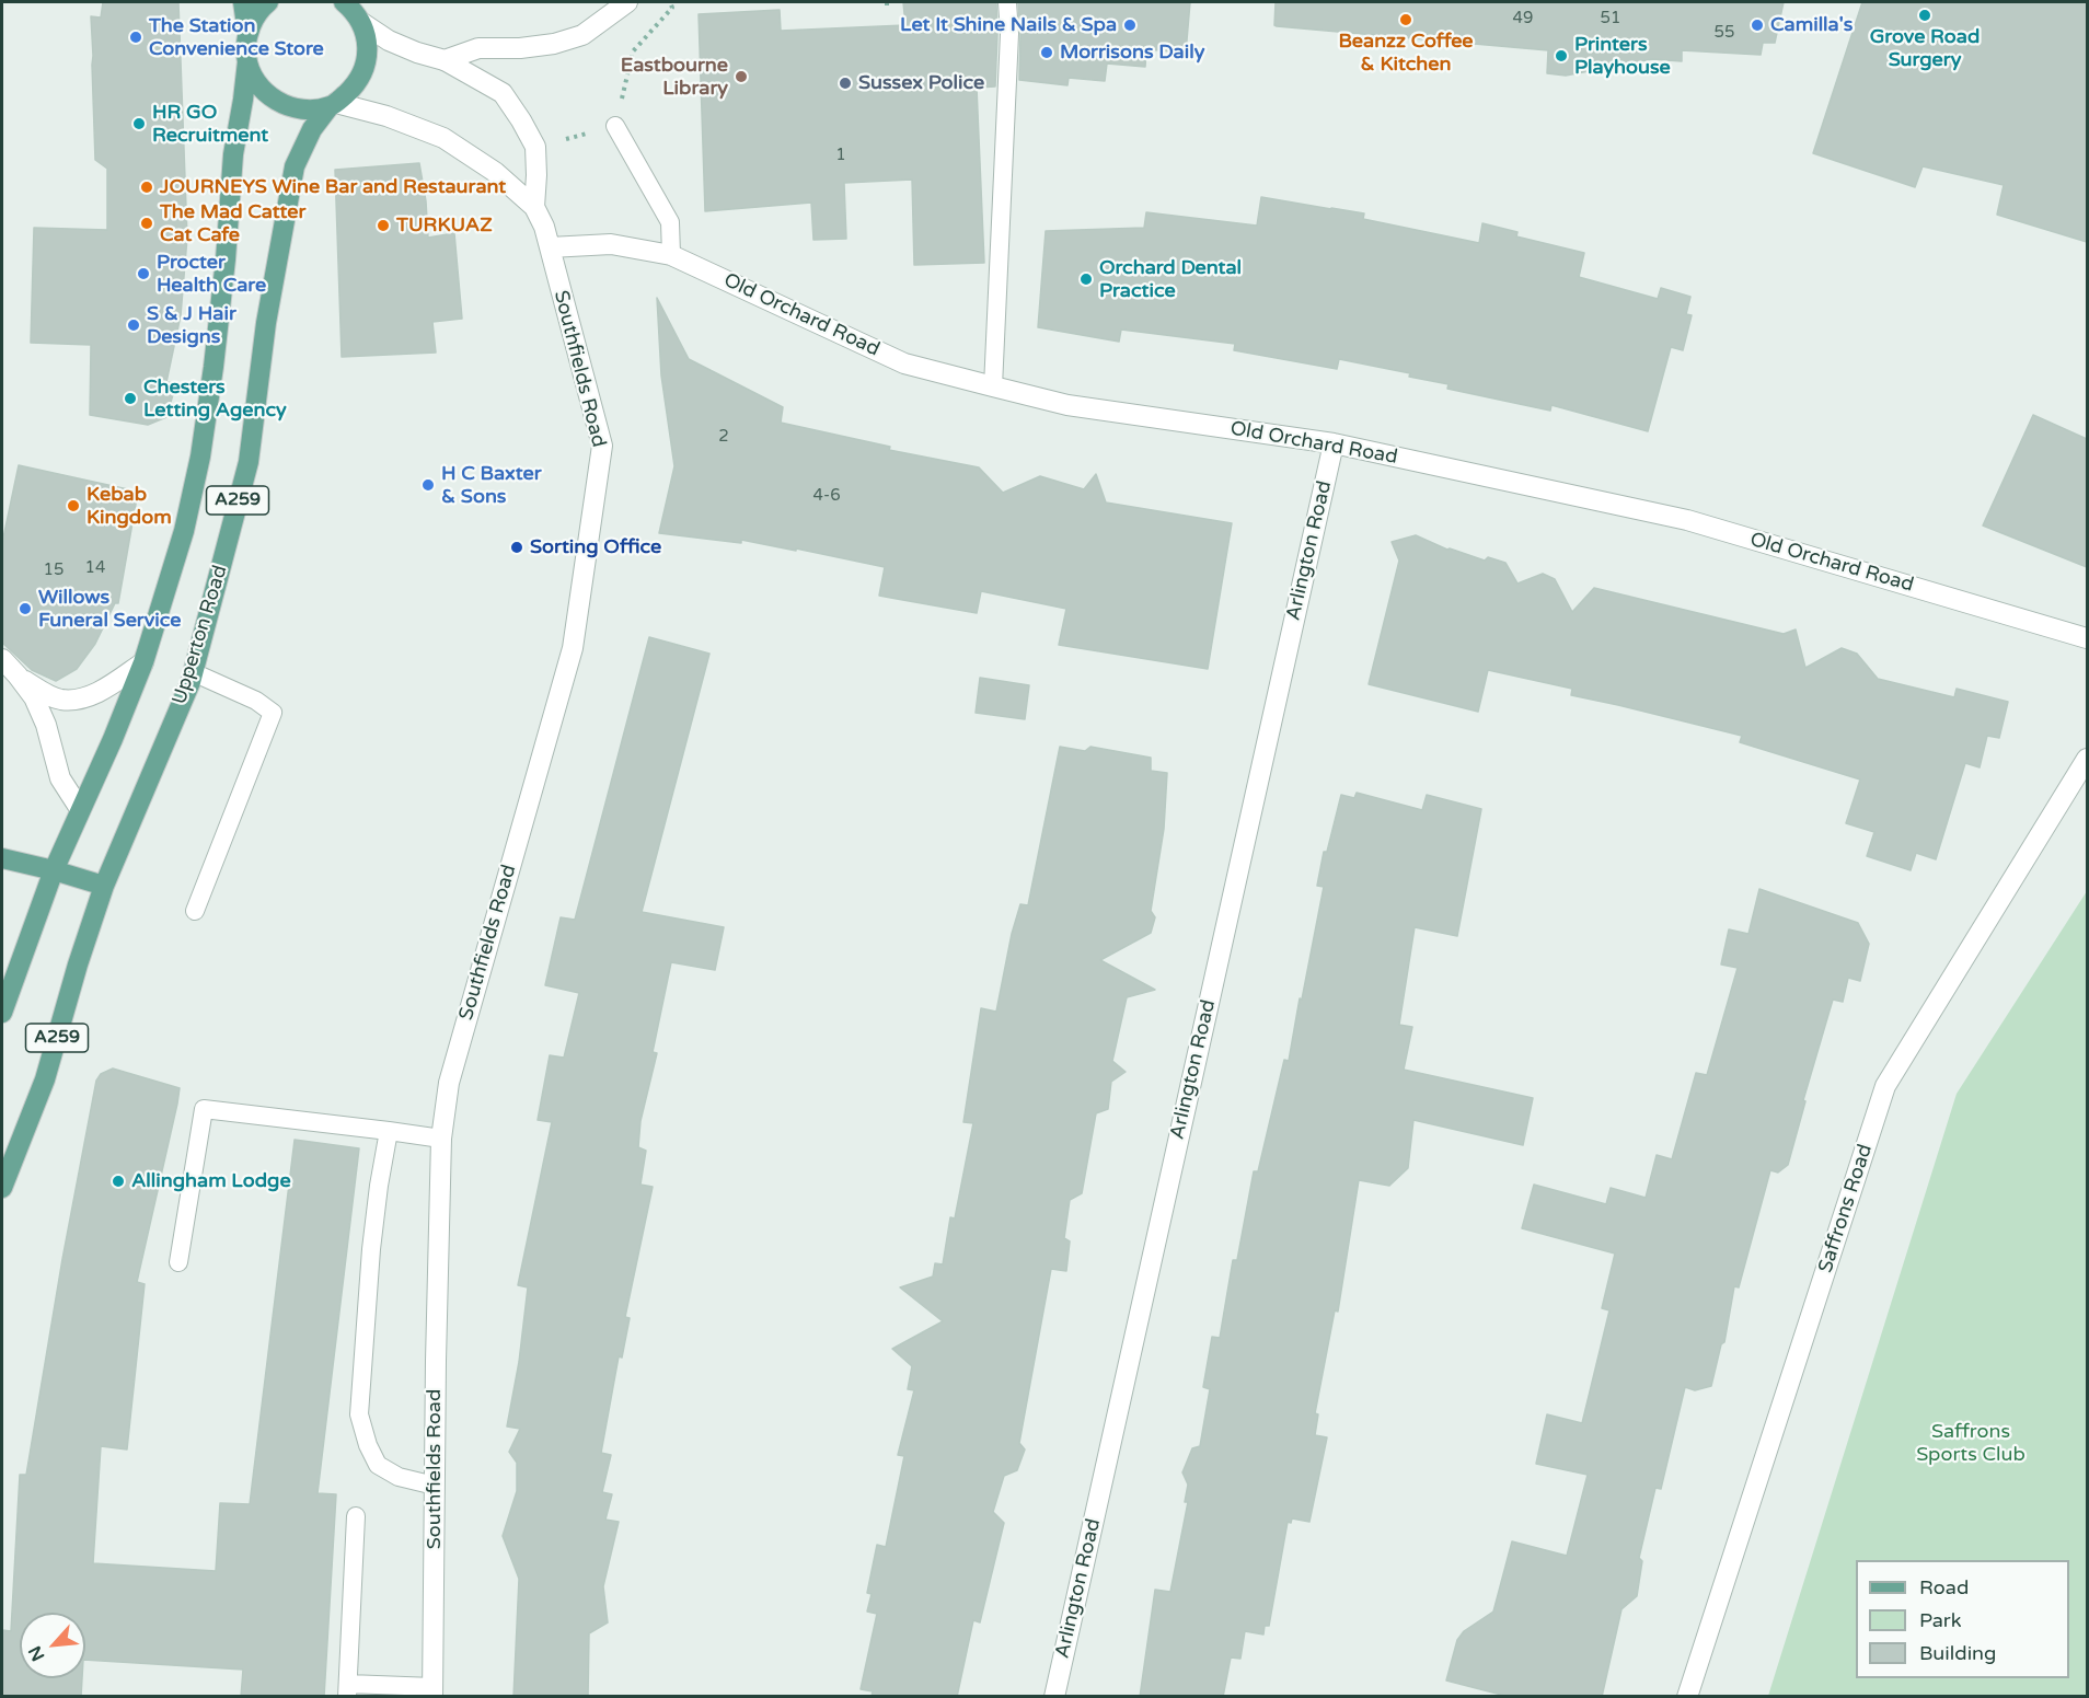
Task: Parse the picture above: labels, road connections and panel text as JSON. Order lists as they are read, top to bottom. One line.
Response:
{"streets":{"main road":["A259","Upperton Road"],"street":["Old Orchard Road","Southfields Road","Arlington Road","Saffrons Road"]},"crossings":[["Old Orchard Road","Southfields Road"],["Old Orchard Road","Arlington Road"],["Southfields Road","Upperton Road"]],"parks":["Saffrons Sports Club"],"places":["Grove Road Surgery","Beanzz Coffee & Kitchen","Let It Shine Nails & Spa","Camilla's","The Station Convenience Store","Morrisons Daily","Printers Playhouse","Eastbourne Library","Sussex Police","HR GO Recruitment","JOURNEYS Wine Bar and Restaurant","The Mad Catter Cat Cafe","TURKUAZ","Procter Health Care","Orchard Dental Practice","S & J Hair Designs","Chesters Letting Agency","H C Baxter & Sons","Kebab Kingdom","Sorting Office","Willows Funeral Service","Allingham Lodge"],"house_numbers":["49","51","55","1","2","4-6","14","15"],"legend":["Road","Park","Building"],"north":"bottom left"}
